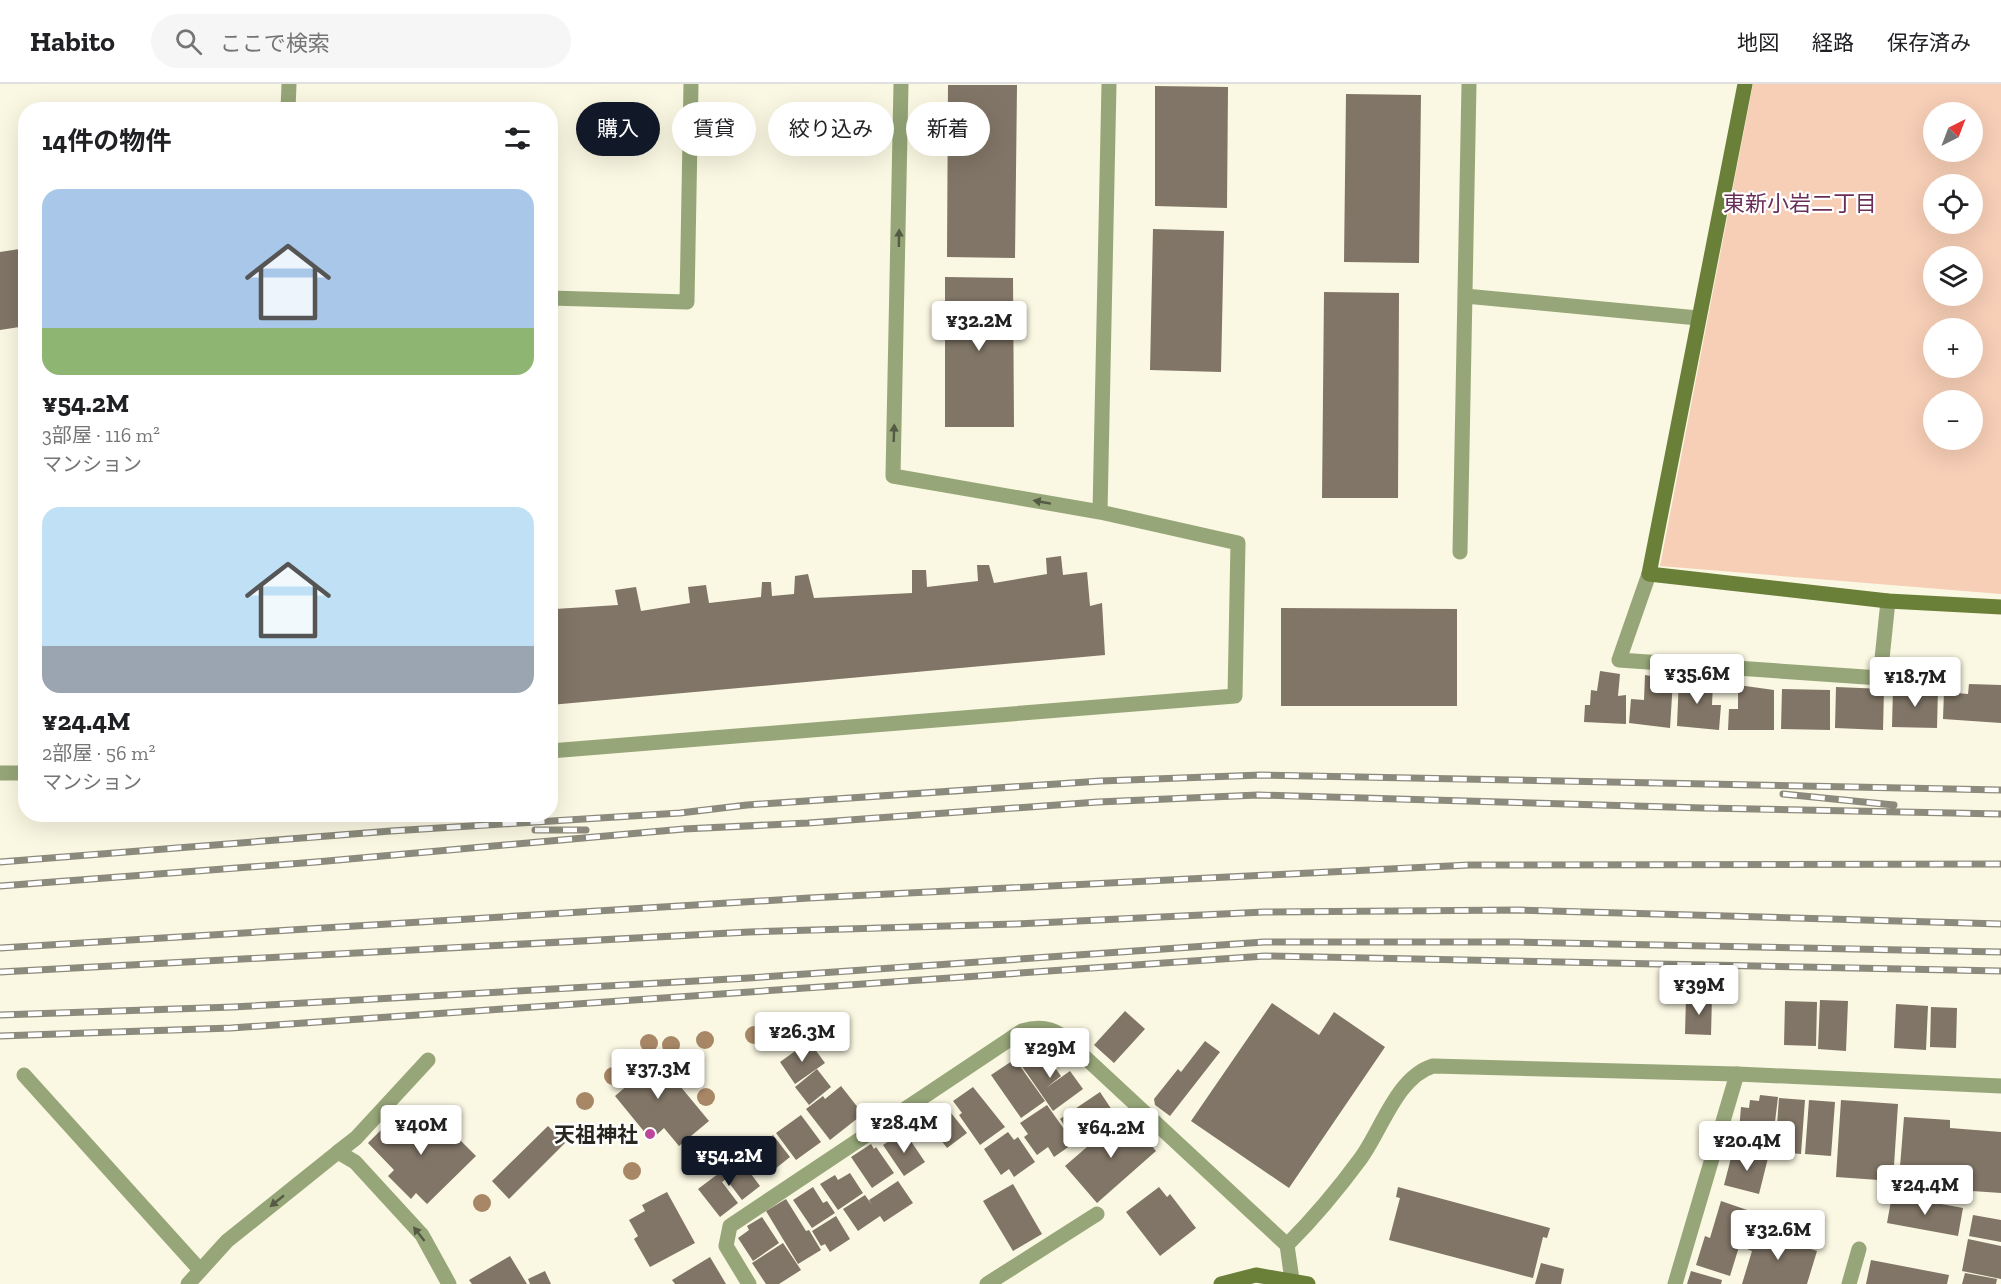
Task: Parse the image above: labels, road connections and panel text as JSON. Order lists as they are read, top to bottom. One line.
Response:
{"districts":["東新小岩二丁目"],"places":["天祖神社"],"north":"top right","page":{"header":"Habito","search":"ここで検索","nav":["地図","経路","保存済み"],"map_buttons":["+","−"],"chip":["購入","賃貸","絞り込み","新着"],"heading":"14件の物件","list":[{"name":"¥54.2M","note":"3部屋 · 116 m² · マンション"},{"name":"¥24.4M","note":"2部屋 · 56 m² · マンション"}],"price":["¥32.2M","¥35.6M","¥18.7M","¥39M","¥26.3M","¥29M","¥37.3M","¥28.4M","¥40M","¥64.2M","¥20.4M","¥54.2M","¥24.4M","¥32.6M"]}}
